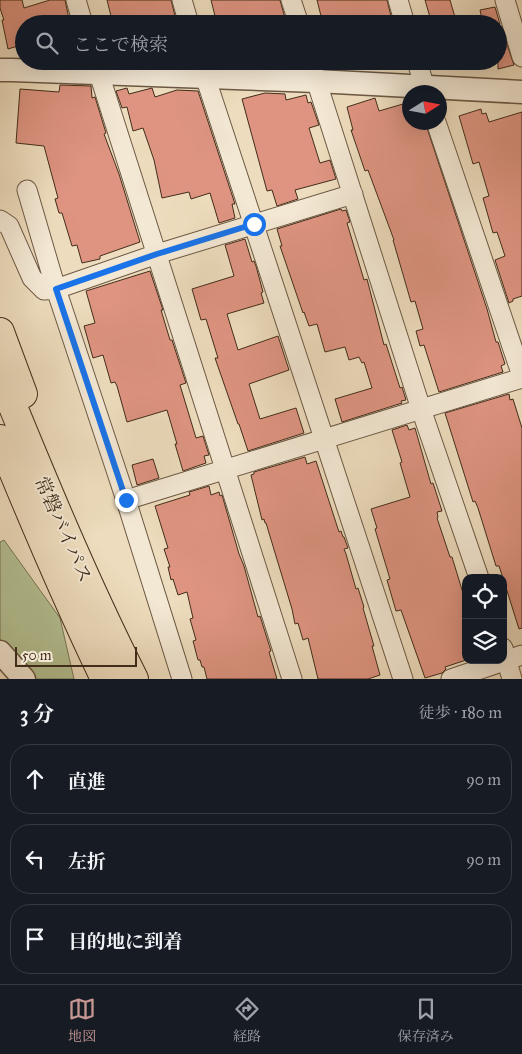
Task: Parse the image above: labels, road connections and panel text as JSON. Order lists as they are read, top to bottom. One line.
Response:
{"streets":{"highway":["常磐バイパス"]},"scale_bar":"50 m","north":"right","page":{"search":"ここで検索","scale":"50 m","heading":["3 分","徒歩 · 180 m"],"list":[["直進","90 m"],["左折","90 m"],"目的地に到着"],"nav":["地図","経路","保存済み"]}}
